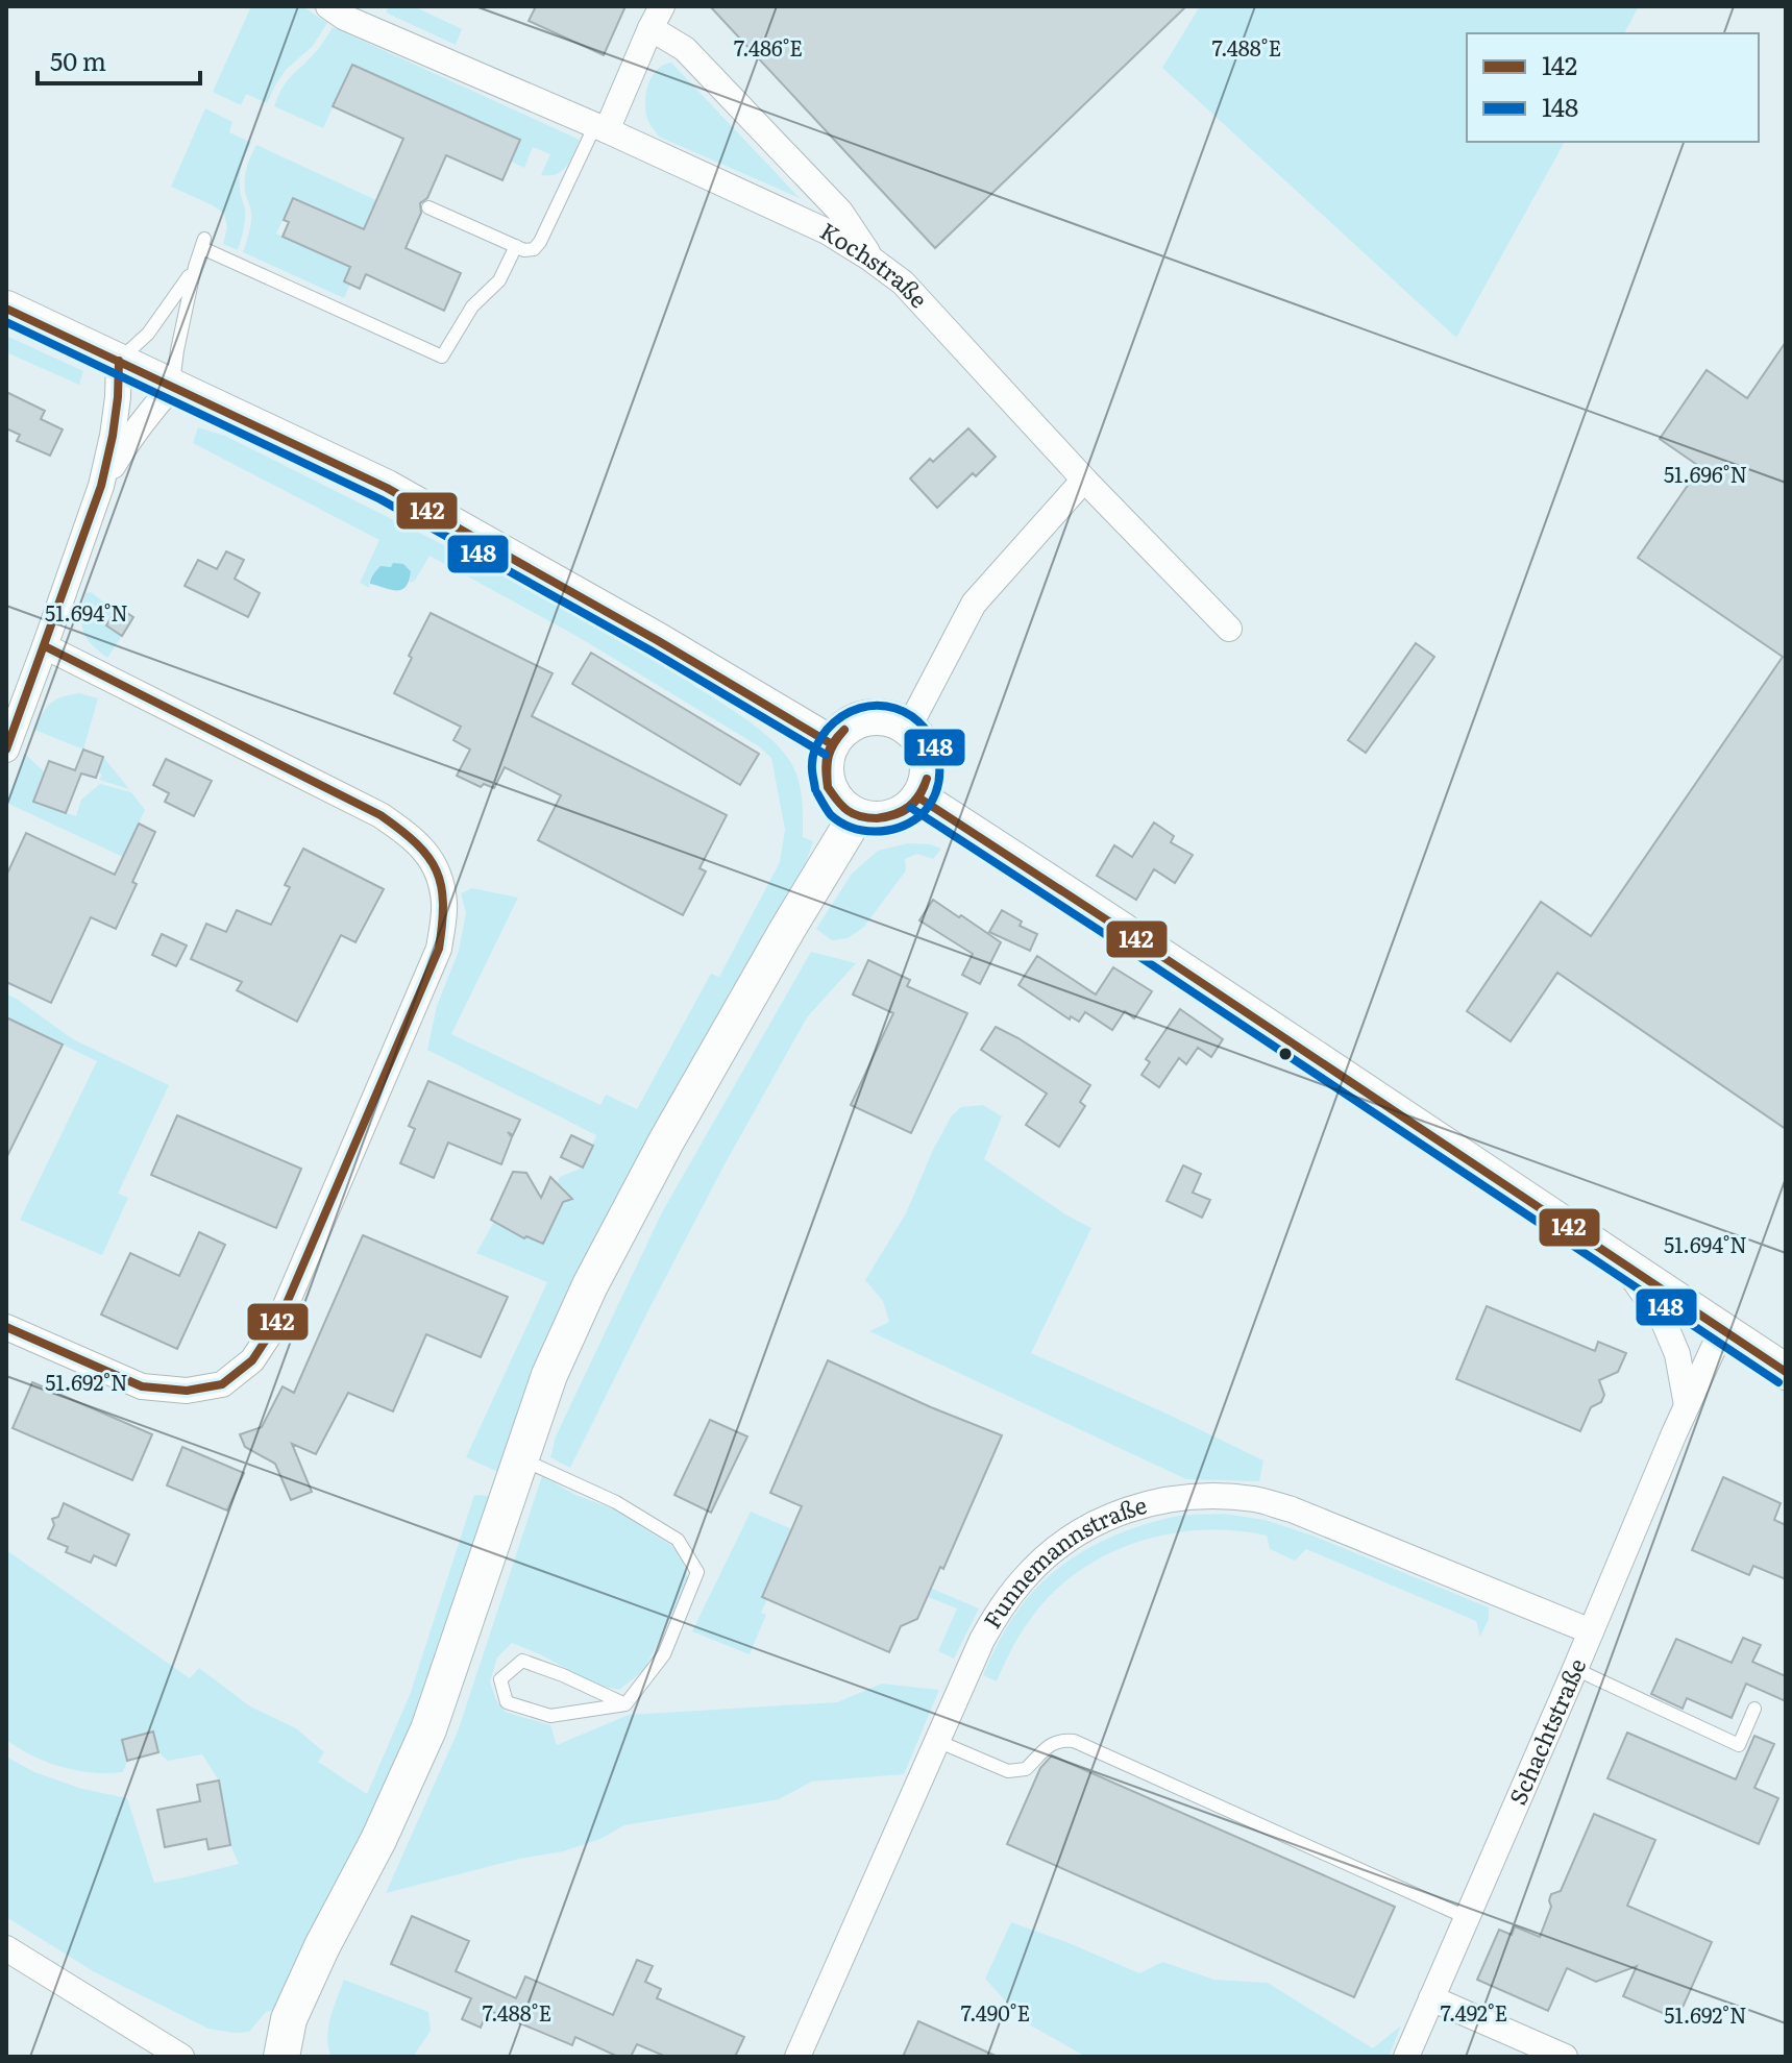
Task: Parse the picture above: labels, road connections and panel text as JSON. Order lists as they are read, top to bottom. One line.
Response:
{"streets":{"street":["Kochstraße","Funnemannstraße","Schachtstraße"]},"crossings":[["Funnemannstraße","Schachtstraße"]],"lines":["transit line 142","transit line 148"],"legend":["142","148"],"scale_bar":"50 m","coordinates":["7.486°E","7.488°E","51.696°N","51.694°N","51.692°N","7.490°E","7.492°E"]}
